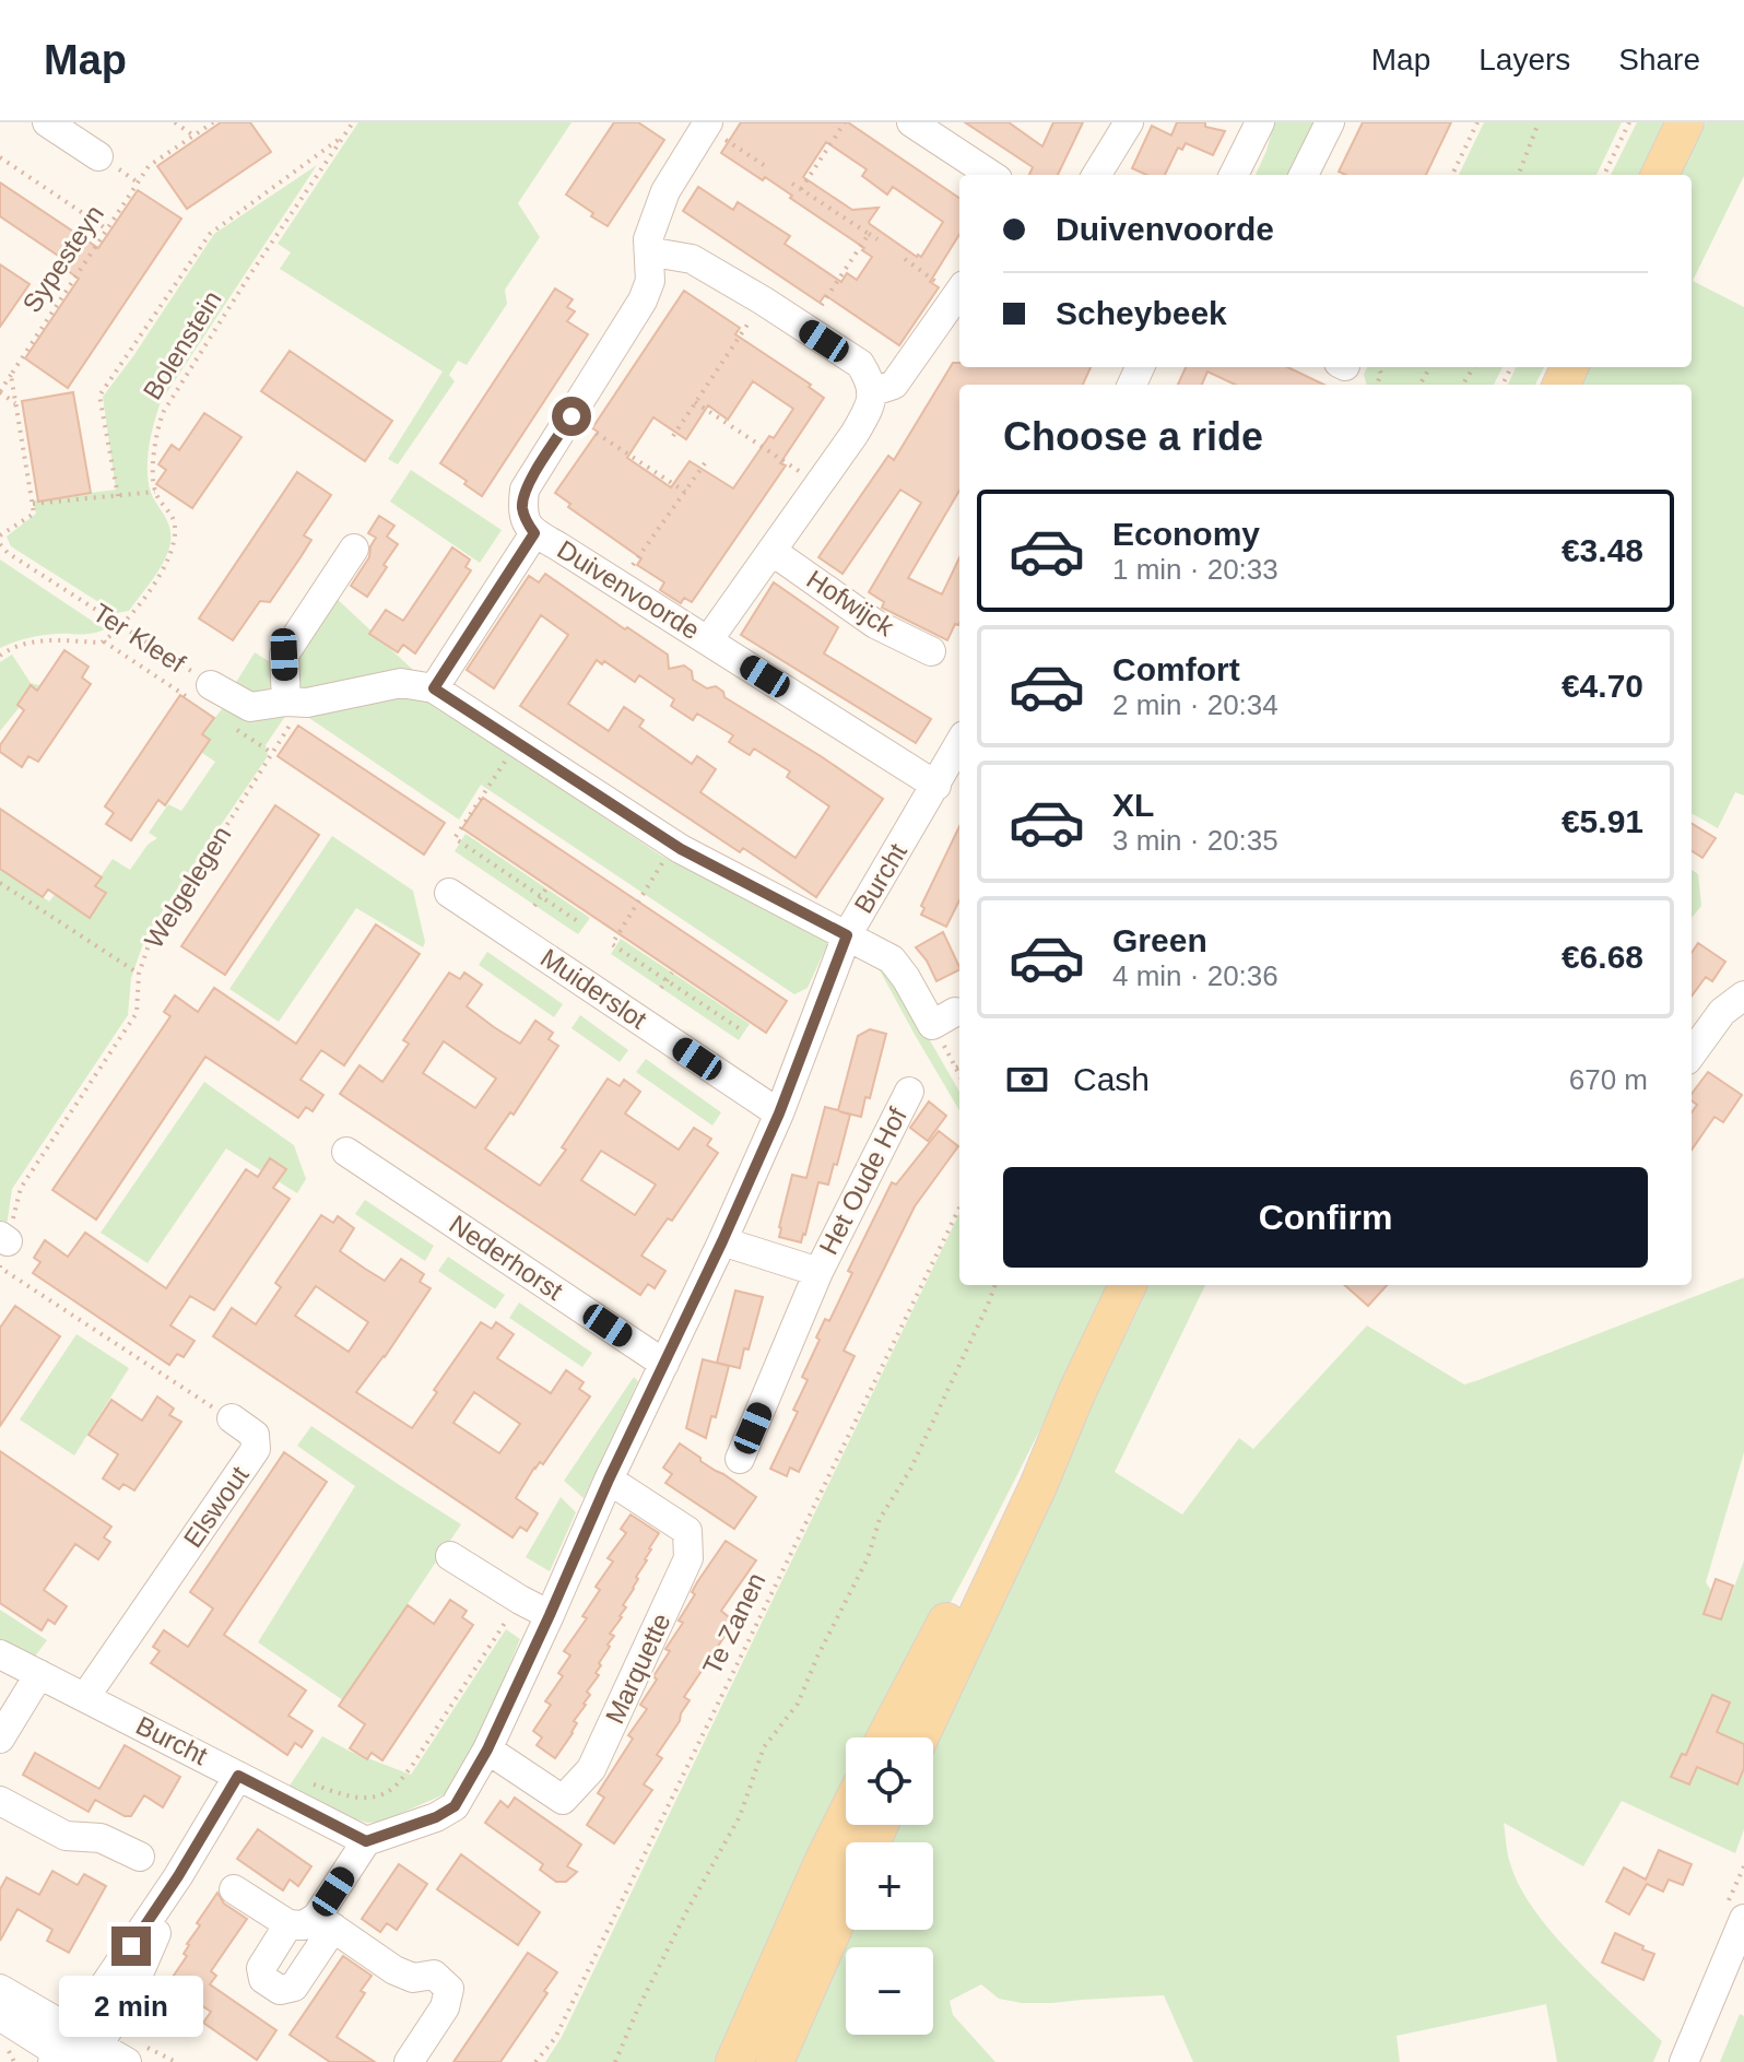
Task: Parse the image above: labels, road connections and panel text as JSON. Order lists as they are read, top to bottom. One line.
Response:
{"streets":{"street":["Duivenvoorde","Hofwijck","Ter Kleef","Burcht","Muiderslot","Het Oude Hof","Nederhorst","Elswout","Marquette"],"path":["Sypesteyn","Bolenstein","Welgelegen","Te Zanen"]},"crossings":[["Bolenstein","Ter Kleef"],["Duivenvoorde","Burcht"],["Ter Kleef","Welgelegen"],["Burcht","Muiderslot"],["Burcht","Het Oude Hof"],["Burcht","Nederhorst"],["Burcht","Elswout"],["Burcht","Marquette"]],"page":{"header":"Map","nav":["Map","Layers","Share"],"banner":["Duivenvoorde","Scheybeek"],"heading":"Choose a ride","list":[{"name":"Economy","note":"1 min · 20:33","value":"€3.48"},{"name":"Comfort","note":"2 min · 20:34","value":"€4.70"},{"name":"XL","note":"3 min · 20:35","value":"€5.91"},{"name":"Green","note":"4 min · 20:36","value":"€6.68"}],"pay":["Cash","670 m"],"buttons":"Confirm","map_buttons":["+","−"],"bubble":"2 min"}}
